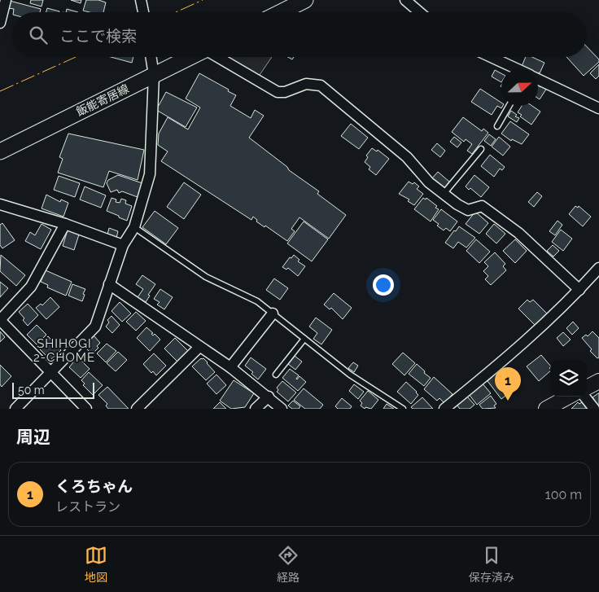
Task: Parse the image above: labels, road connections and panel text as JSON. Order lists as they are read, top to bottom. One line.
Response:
{"streets":{"main road":["飯能寄居線"]},"districts":["SHIHOGI 2-CHOME"],"scale_bar":"50 m","north":"right","page":{"search":"ここで検索","pins":"1","scale":"50 m","heading":"周辺","list":[{"mark":"1","name":"くろちゃん","note":"レストラン","value":"100 m"}],"nav":["地図","経路","保存済み"]}}
